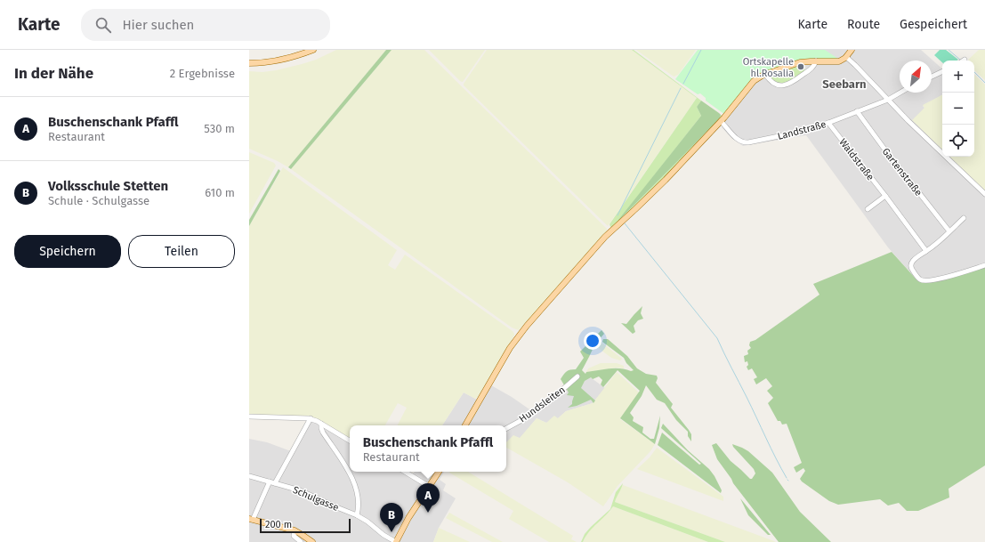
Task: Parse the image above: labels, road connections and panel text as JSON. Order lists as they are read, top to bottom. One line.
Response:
{"streets":{"street":["Landstraße","Waldstraße","Gartenstraße","Hundsleiten","Schulgasse"]},"crossings":[["Landstraße","Waldstraße"],["Landstraße","Gartenstraße"]],"districts":["Seebarn"],"places":["Ortskapelle hl.Rosalia"],"scale_bar":"200 m","north":"top right","page":{"header":"Karte","search":"Hier suchen","nav":["Karte","Route","Gespeichert"],"heading":["In der Nähe","2 Ergebnisse"],"map_buttons":["+","−"],"list":[{"mark":"A","name":"Buschenschank Pfaffl","note":"Restaurant","value":"530 m"},{"mark":"B","name":"Volksschule Stetten","note":"Schule · Schulgasse","value":"610 m"}],"buttons":["Speichern","Teilen"],"popup":["Buschenschank Pfaffl","Restaurant"],"pins":["A","B"],"scale":"200 m"}}
